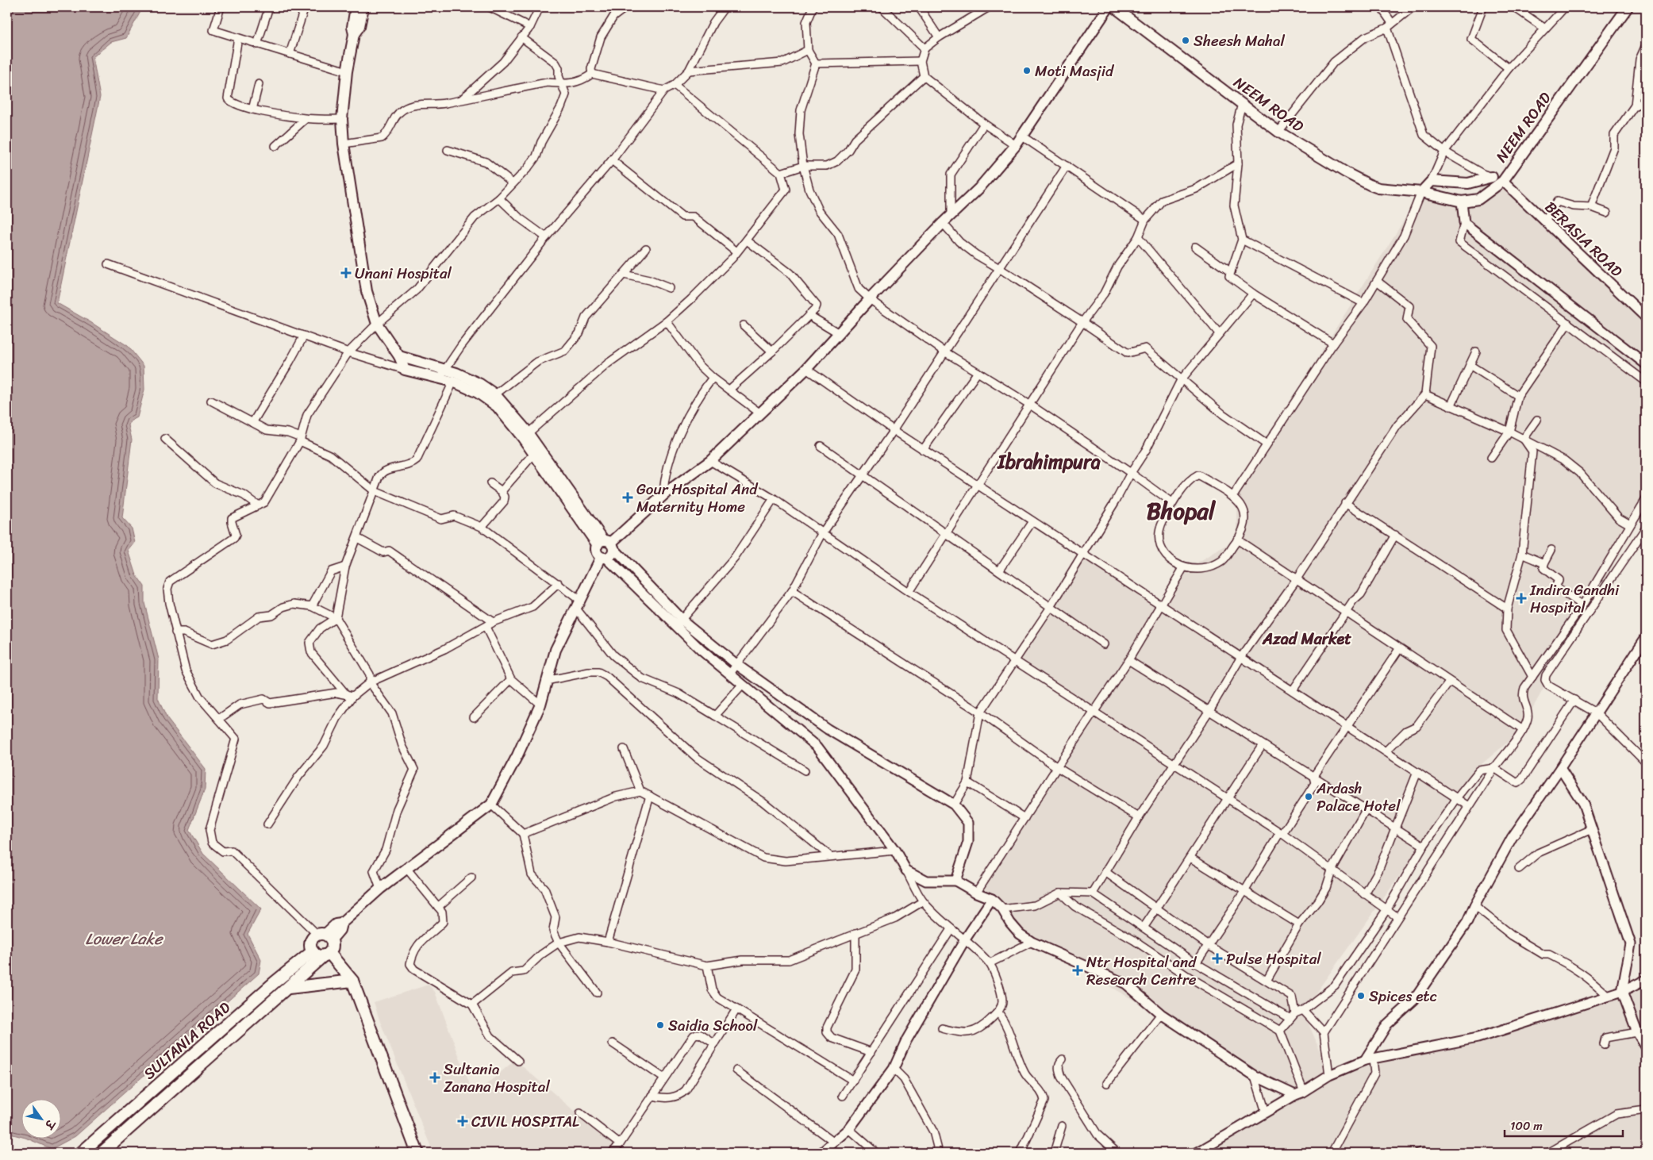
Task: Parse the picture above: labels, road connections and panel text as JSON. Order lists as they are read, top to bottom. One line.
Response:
{"streets":{"main road":["NEEM ROAD","SULTANIA ROAD"],"street":["BERASIA ROAD"]},"crossings":[["NEEM ROAD","BERASIA ROAD"]],"districts":["Ibrahimpura","Bhopal","Azad Market"],"water":["Lower Lake"],"places":{"other":["Sheesh Mahal","Moti Masjid","Ardash Palace Hotel","Spices etc","Saidia School"],"health":["Unani Hospital","Gour Hospital And Maternity Home","Indira Gandhi Hospital","Pulse Hospital","Ntr Hospital and Research Centre","Sultania Zanana Hospital","CIVIL HOSPITAL"]},"scale_bar":"100 m","north":"bottom right"}
